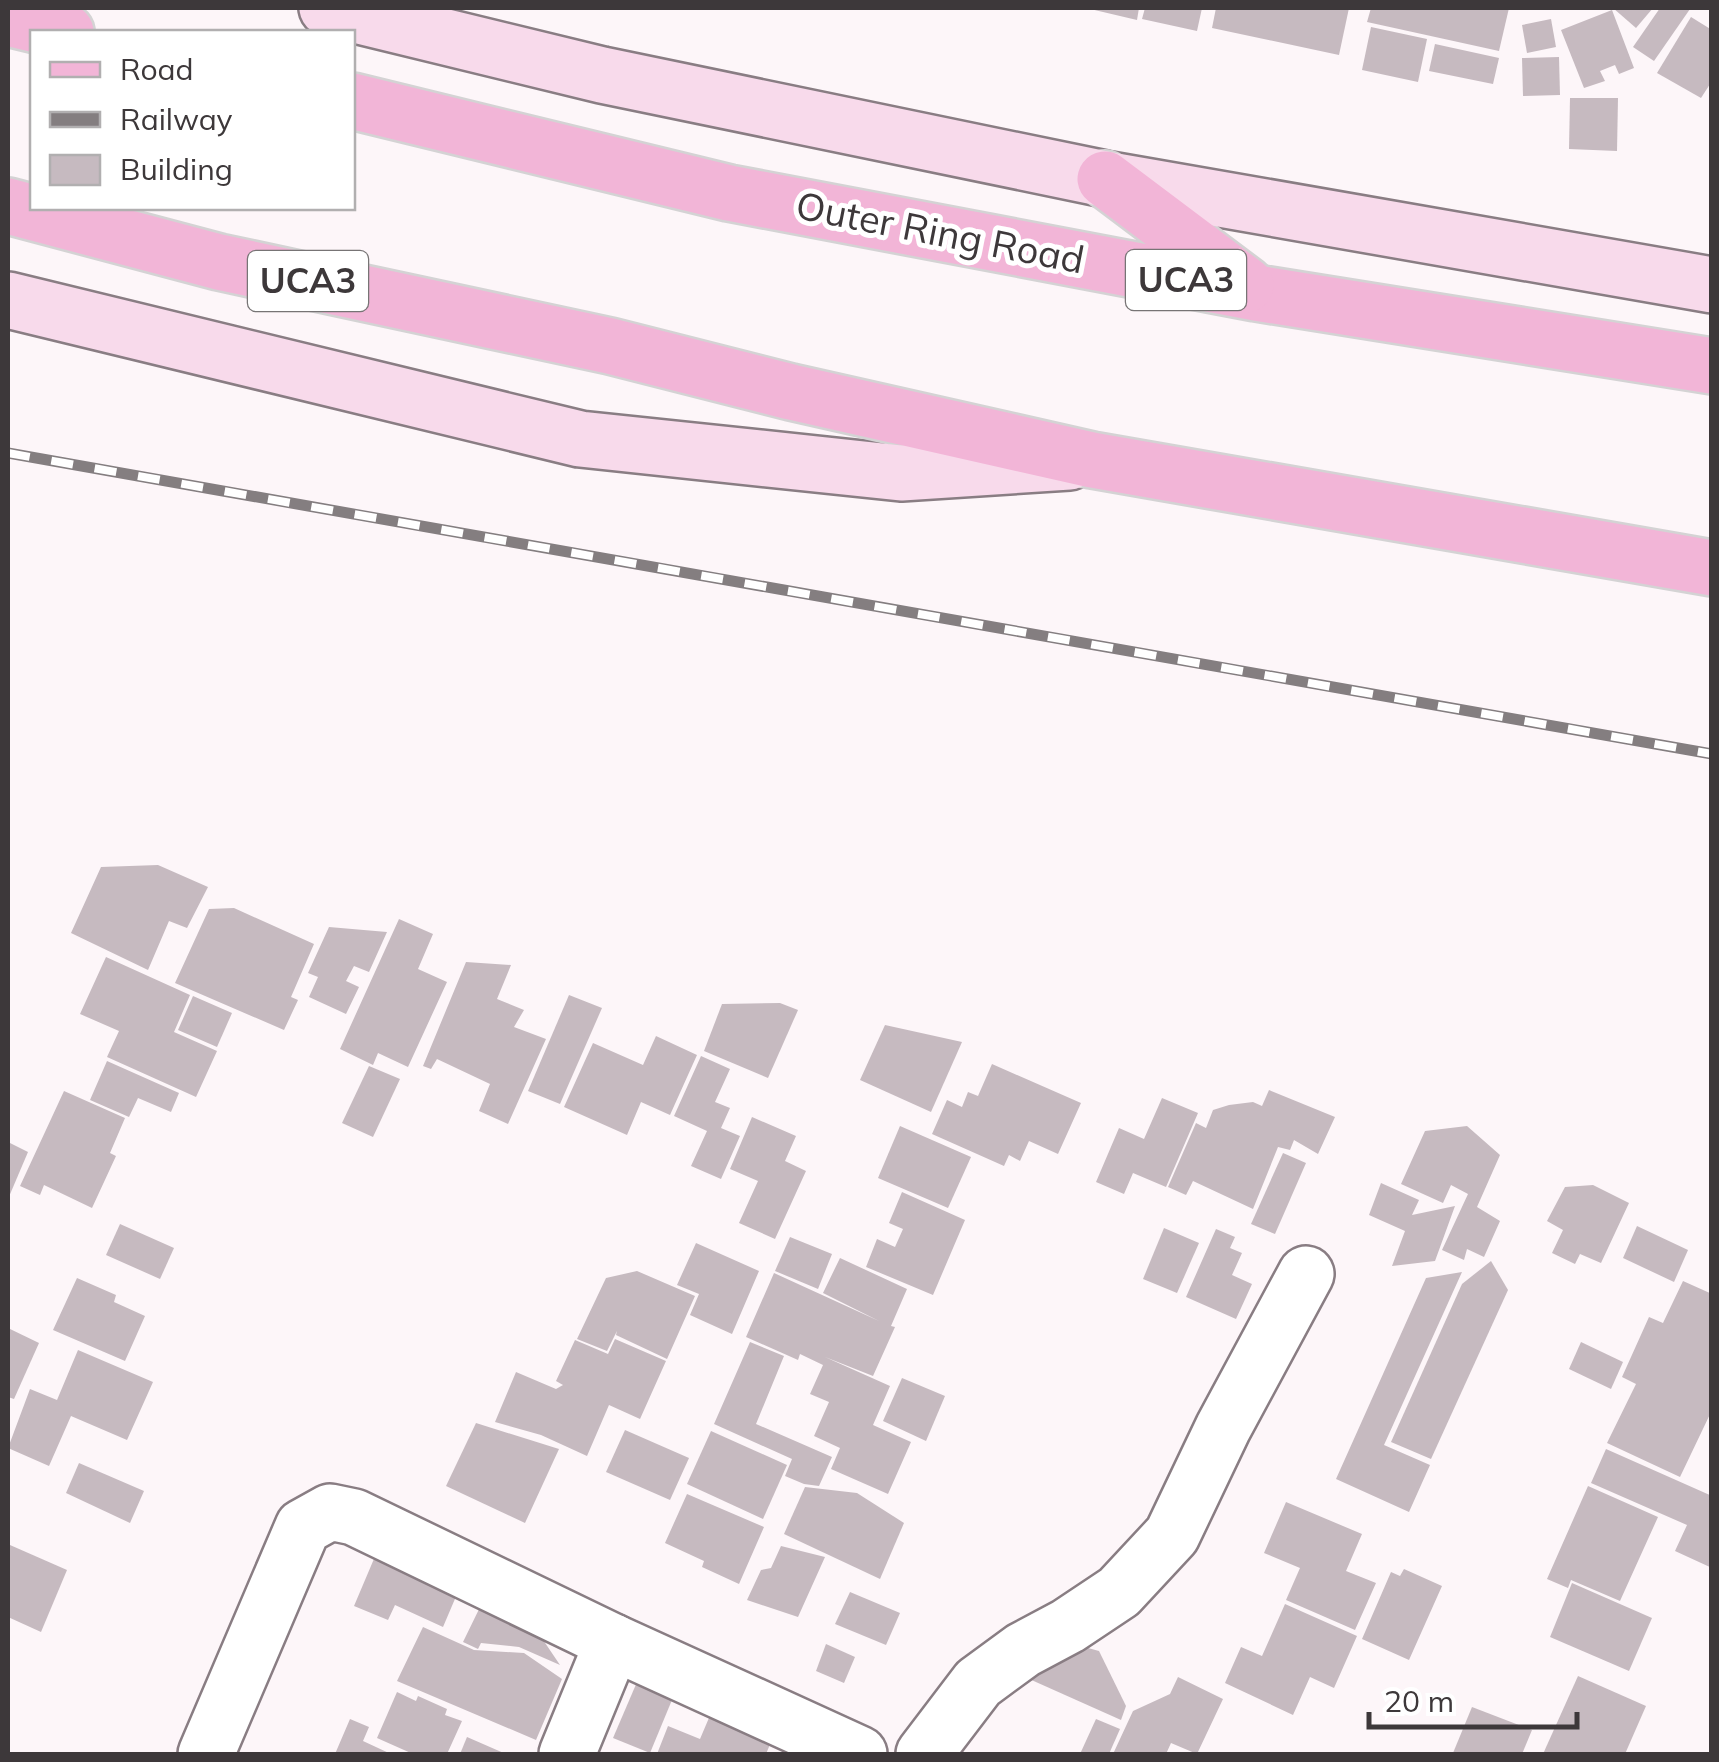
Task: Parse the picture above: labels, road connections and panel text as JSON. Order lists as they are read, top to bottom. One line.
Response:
{"streets":{"main road":["Outer Ring Road","UCA3"]},"legend":["Road","Railway","Building"],"scale_bar":"20 m"}
